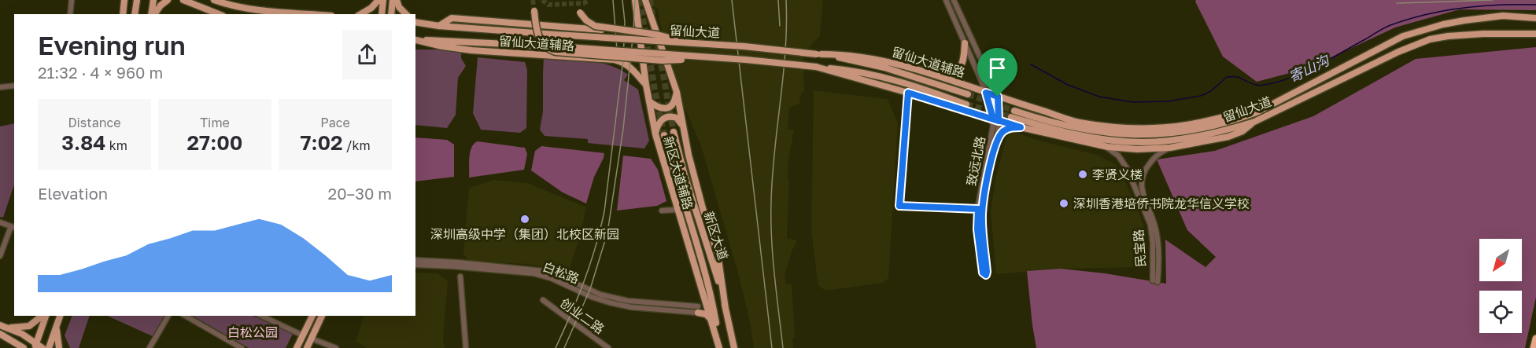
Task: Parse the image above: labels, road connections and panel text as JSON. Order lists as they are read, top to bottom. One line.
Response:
{"streets":{"main road":["留仙大道","留仙大道辅路","新区大道辅路","新区大道"],"street":["致远北路","民宝路","白松路","创业二路"]},"crossings":[["留仙大道","留仙大道辅路"],["留仙大道辅路","新区大道辅路"],["新区大道辅路","新区大道"]],"water":["寄山沟"],"parks":["白松公园"],"places":["李贤义楼","深圳香港培侨书院龙华信义学校","深圳高级中学（集团）北校区新园"],"north":"bottom left","page":{"heading":["Evening run","21:32 · 4 × 960 m"],"stats":[["Distance","3.84 km"],["Time","27:00"],["Pace","7:02 /km"]],"chart":["Elevation","20–30 m"]}}
